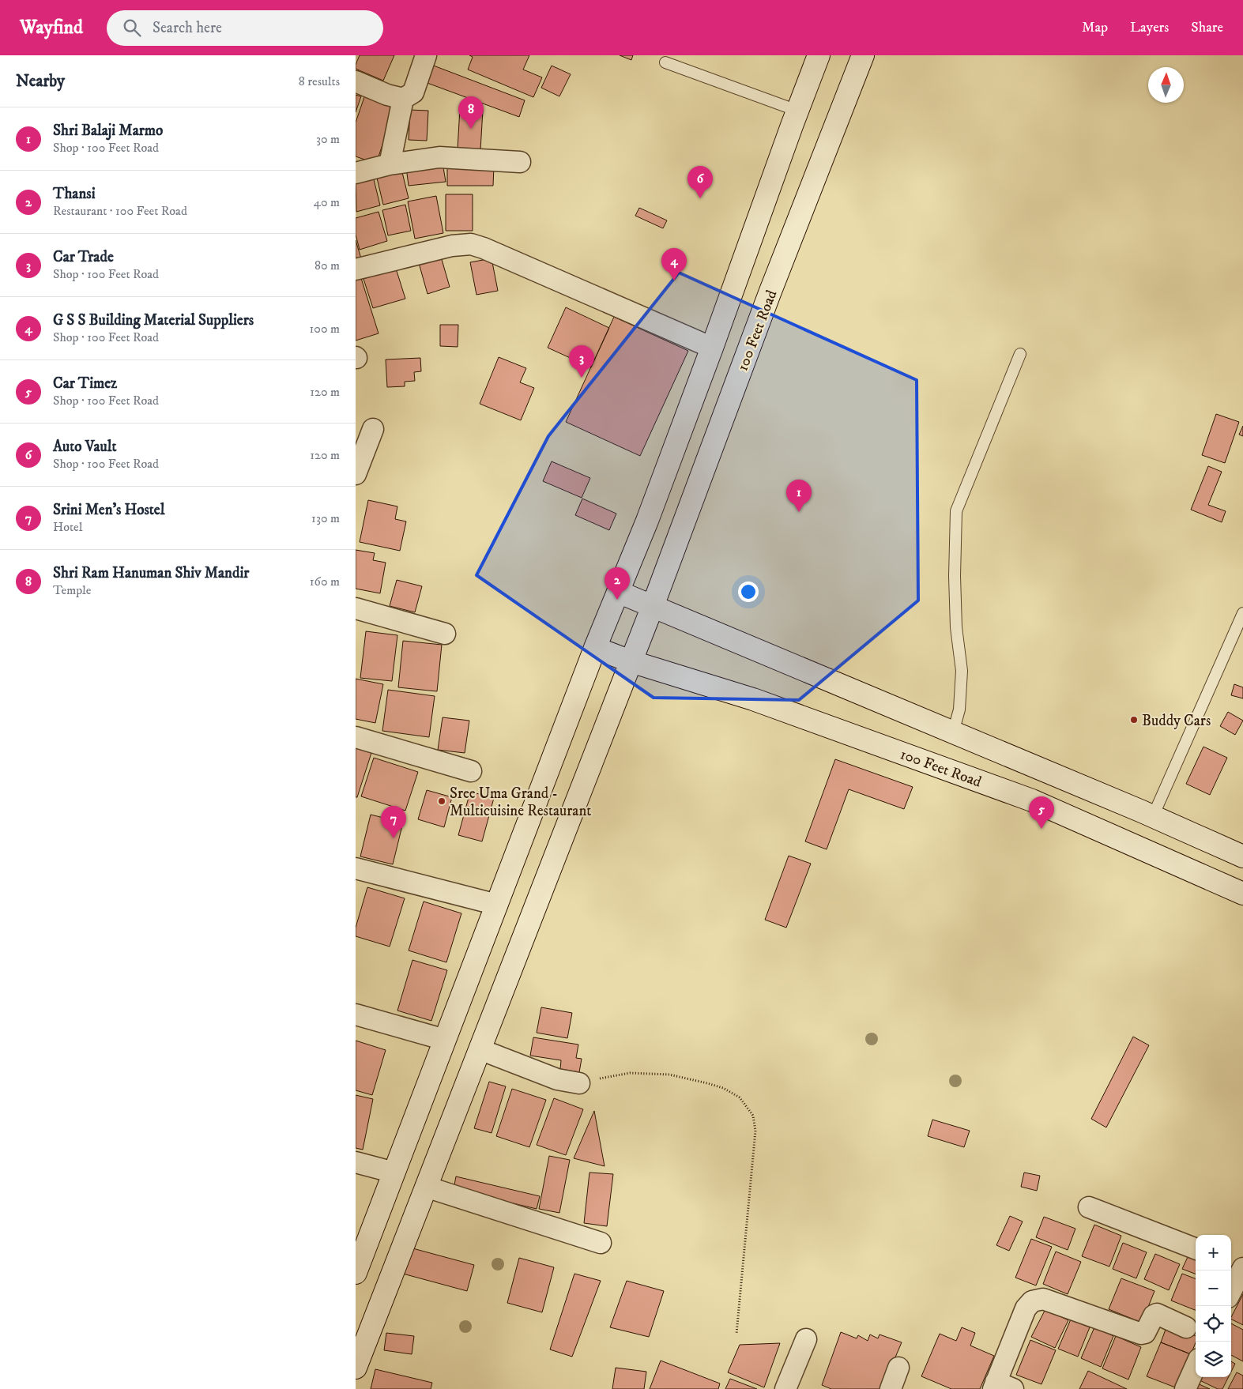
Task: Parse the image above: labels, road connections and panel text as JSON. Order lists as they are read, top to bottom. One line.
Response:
{"streets":{"main road":["100 Feet Road"]},"places":["Buddy Cars","Sree Uma Grand - Multicuisine Restaurant"],"north":"top","page":{"header":"Wayfind","search":"Search here","nav":["Map","Layers","Share"],"heading":["Nearby","8 results"],"pins":["8","6","4","3","1","2","5","7"],"list":[{"mark":"1","name":"Shri Balaji Marmo","note":"Shop · 100 Feet Road","value":"30 m"},{"mark":"2","name":"Thansi","note":"Restaurant · 100 Feet Road","value":"40 m"},{"mark":"3","name":"Car Trade","note":"Shop · 100 Feet Road","value":"80 m"},{"mark":"4","name":"G S S Building Material Suppliers","note":"Shop · 100 Feet Road","value":"100 m"},{"mark":"5","name":"Car Timez","note":"Shop · 100 Feet Road","value":"120 m"},{"mark":"6","name":"Auto Vault","note":"Shop · 100 Feet Road","value":"120 m"},{"mark":"7","name":"Srini Men's Hostel","note":"Hotel","value":"130 m"},{"mark":"8","name":"Shri Ram Hanuman Shiv Mandir","note":"Temple","value":"160 m"}],"map_buttons":["+","−"]}}
